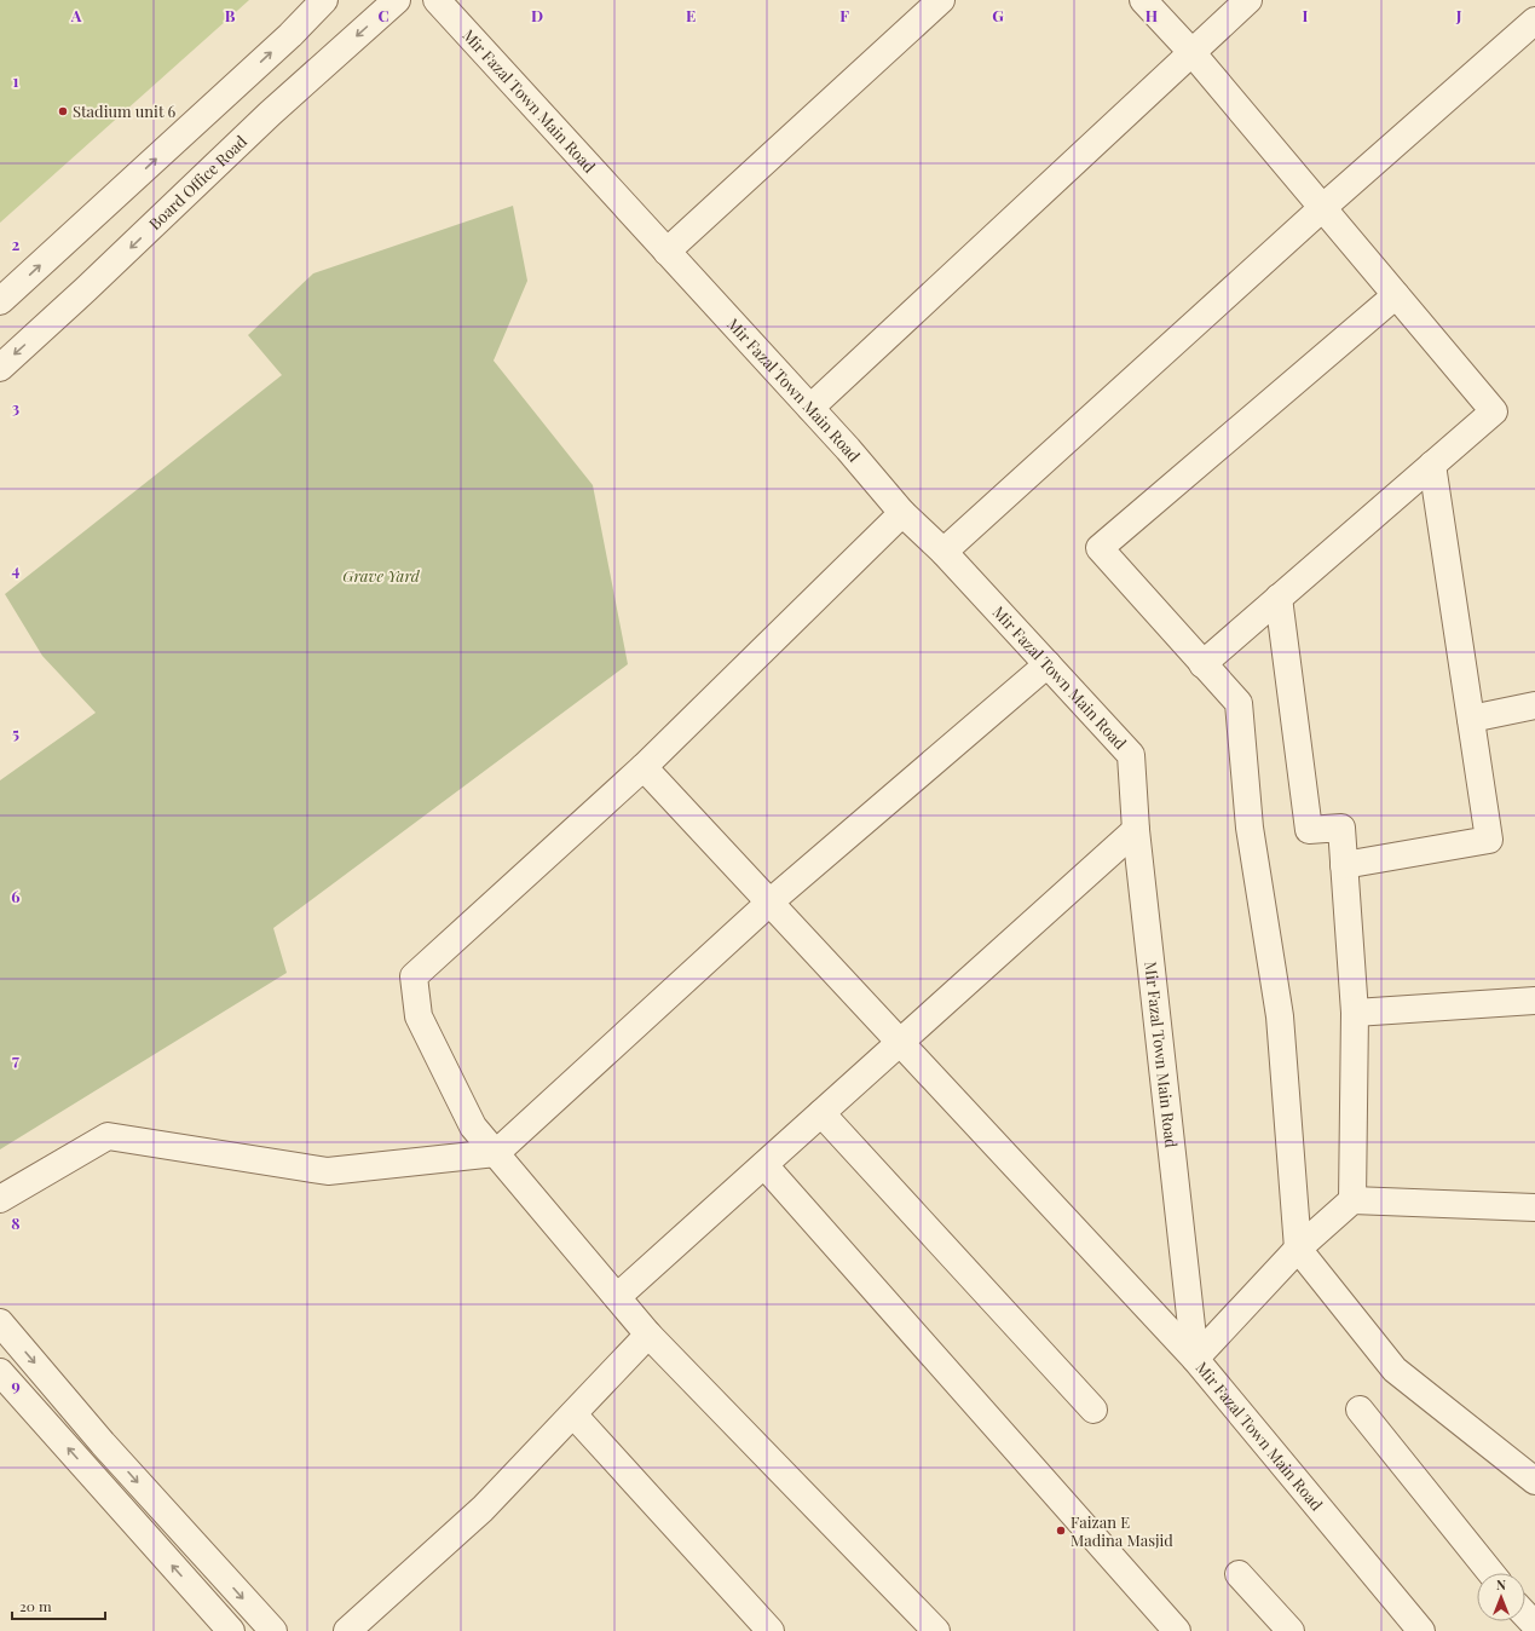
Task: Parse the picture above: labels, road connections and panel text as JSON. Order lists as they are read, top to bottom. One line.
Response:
{"streets":{"street":["Mir Fazal Town Main Road","Board Office Road"]},"parks":["Grave Yard"],"places":["Stadium unit 6","Faizan E Madina Masjid"],"scale_bar":"20 m","north":"top","grid":{"columns":["A","B","C","D","E","F","G","H","I","J"],"rows":["1","2","3","4","5","6","7","8","9"]}}
